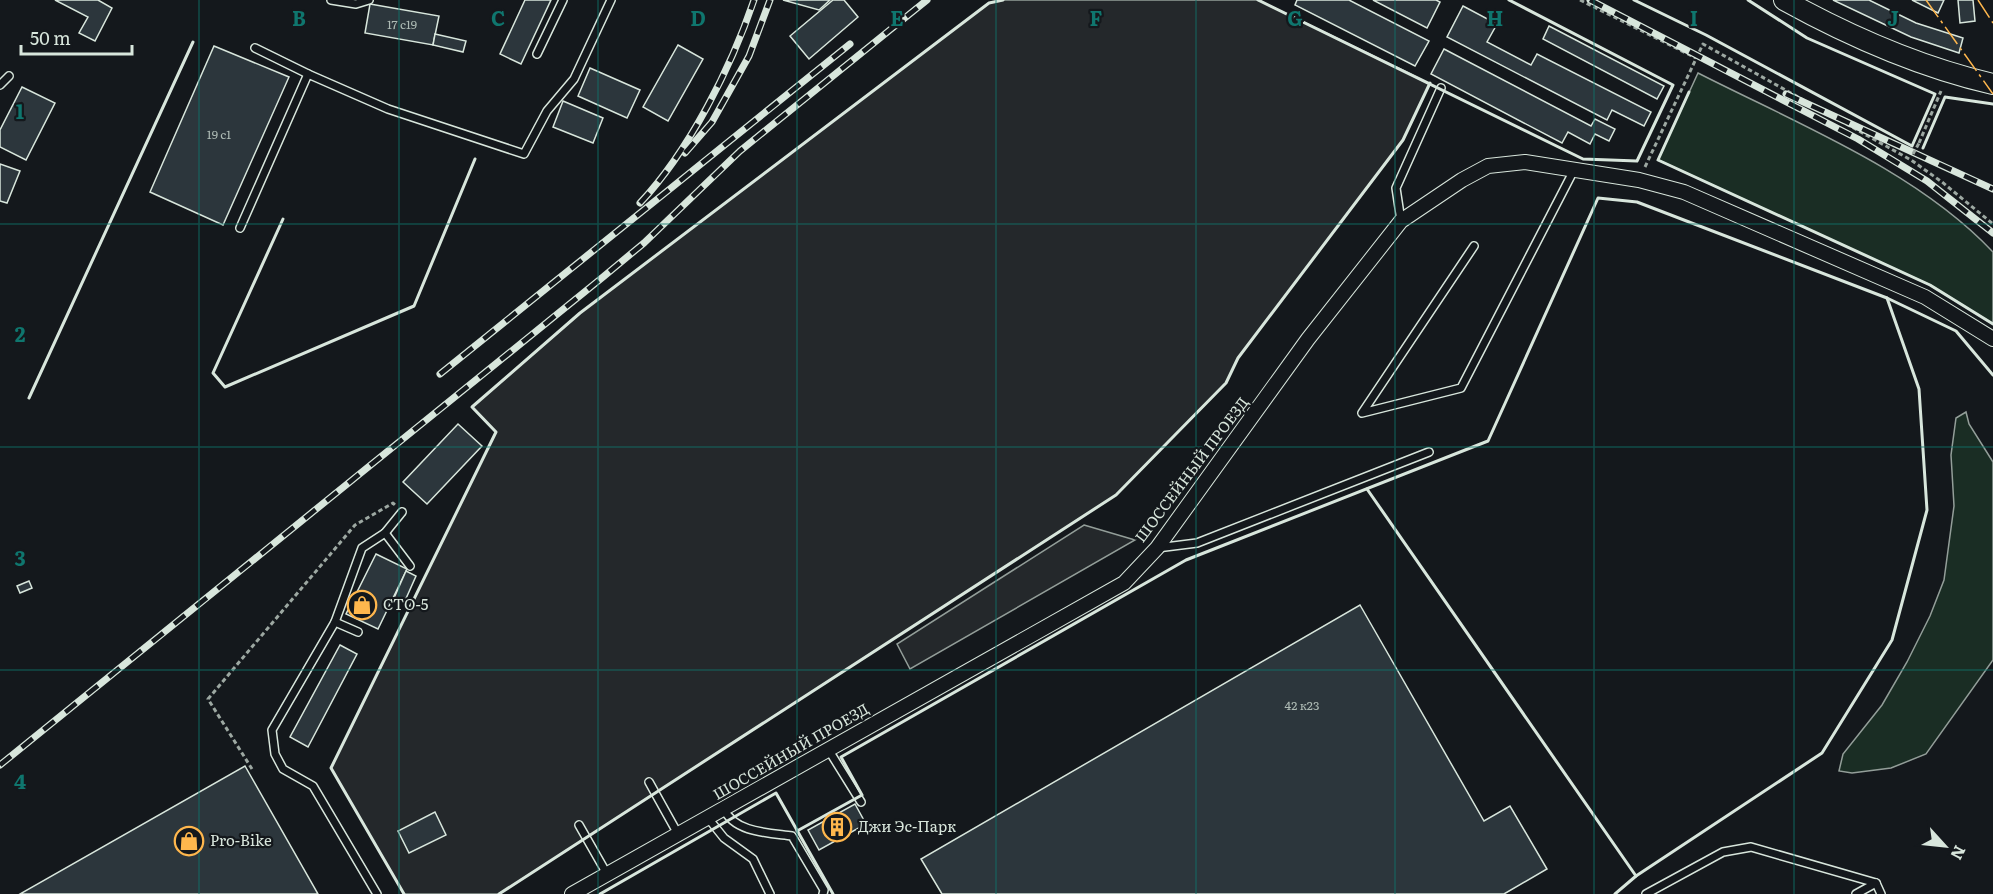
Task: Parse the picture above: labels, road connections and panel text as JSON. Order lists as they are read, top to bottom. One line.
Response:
{"streets":{"street":["ШОССЕЙНЫЙ ПРОЕЗД"]},"places":{"shop":["СТО-5","Pro-Bike"],"building":["Джи Эс-Парк"]},"house_numbers":["17 с19","19 с1","42 к23"],"scale_bar":"50 m","north":"bottom right","grid":{"columns":["B","C","D","E","F","G","H","I","J"],"rows":["1","2","3","4"]}}
